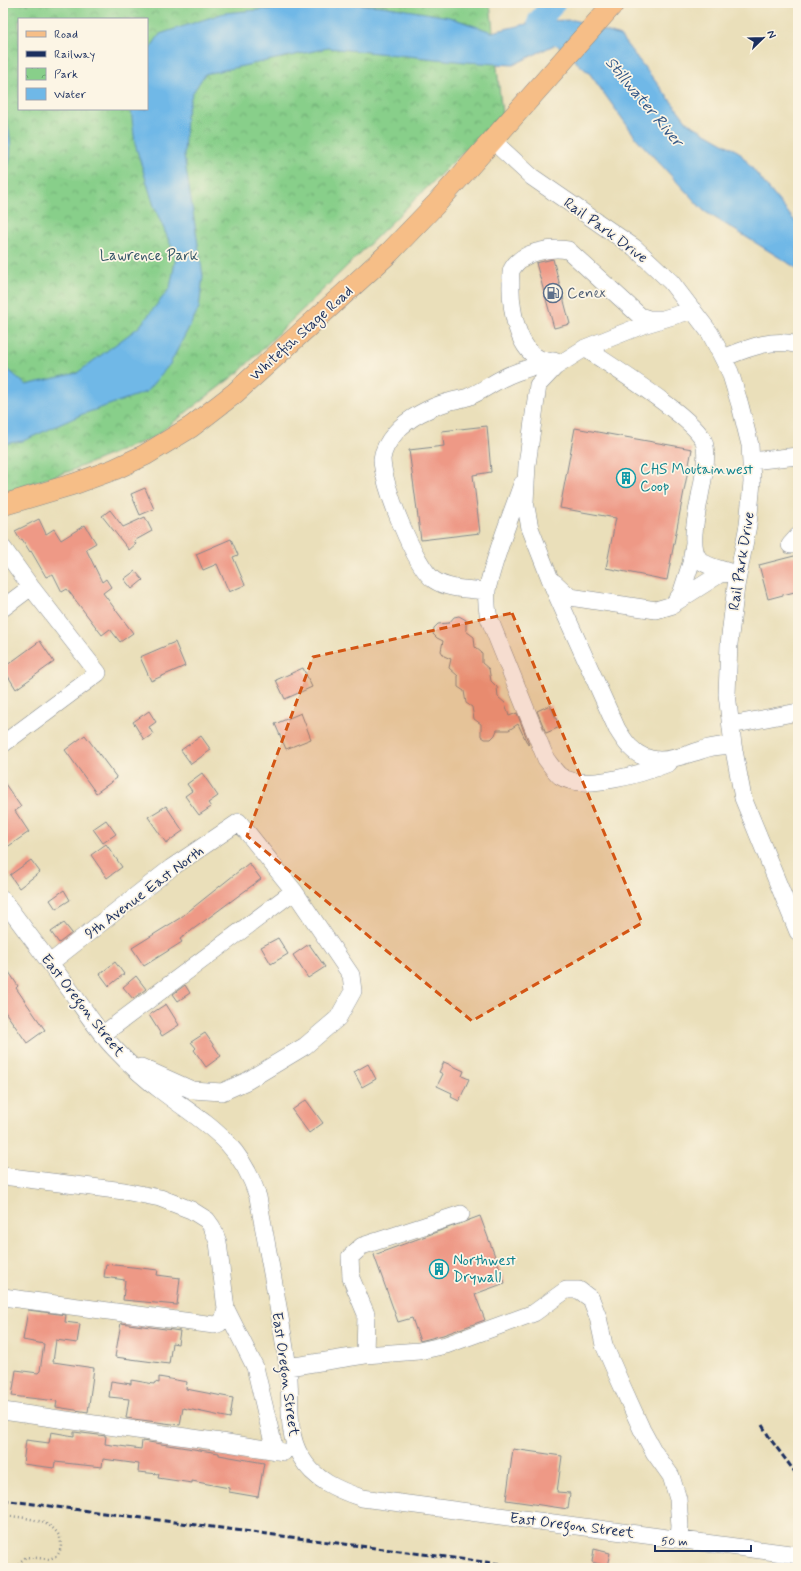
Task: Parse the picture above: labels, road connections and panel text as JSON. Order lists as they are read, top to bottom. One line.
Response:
{"streets":{"main road":["Whitefish Stage Road"],"street":["Rail Park Drive","9th Avenue East North","East Oregon Street"]},"crossings":[["Rail Park Drive","Whitefish Stage Road"],["9th Avenue East North","East Oregon Street"]],"water":["Stillwater River"],"parks":["Lawrence Park"],"places":{"fuel station":["Cenex"],"building":["CHS Moutainwest Coop","Northwest Drywall"]},"legend":["Road","Railway","Park","Water"],"scale_bar":"50 m","north":"top right"}
